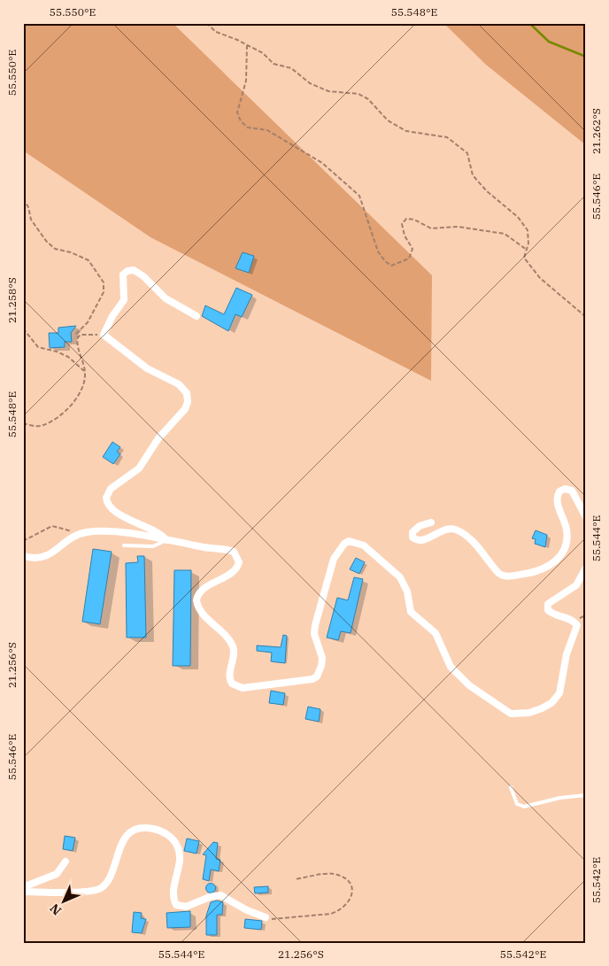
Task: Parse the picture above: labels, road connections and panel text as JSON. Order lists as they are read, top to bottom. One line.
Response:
{"north":"bottom left","coordinates":["55.550°E","55.548°E","21.262°S","55.546°E","21.258°S","55.544°E","21.256°S","55.542°E"]}
